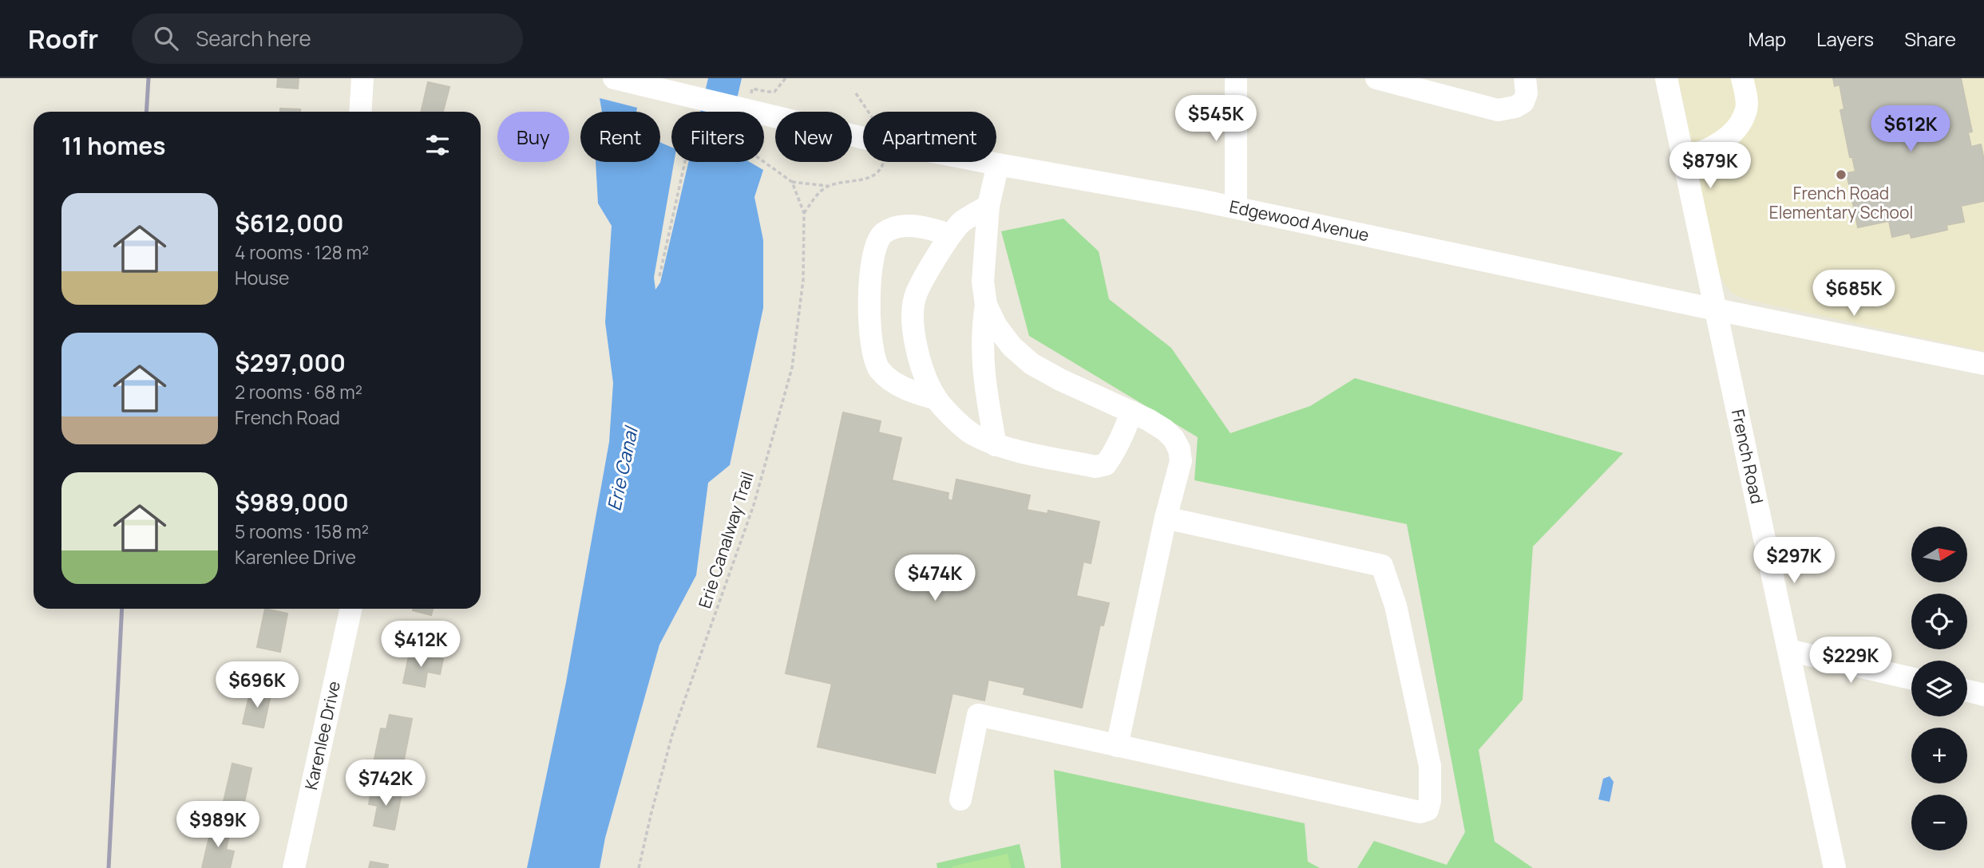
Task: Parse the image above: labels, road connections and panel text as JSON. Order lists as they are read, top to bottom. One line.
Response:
{"streets":{"street":["Edgewood Avenue","French Road","Karenlee Drive"],"path":["Erie Canalway Trail"]},"crossings":[["Edgewood Avenue","French Road"]],"water":["Erie Canal"],"places":["French Road Elementary School"],"north":"right","page":{"header":"Roofr","search":"Search here","nav":["Map","Layers","Share"],"price":["$545K","$612K","$879K","$685K","$297K","$474K","$412K","$229K","$696K","$742K","$989K"],"chip":["Buy","Rent","Filters","New","Apartment"],"heading":"11 homes","list":[{"name":"$612,000","note":"4 rooms · 128 m² · House"},{"name":"$297,000","note":"2 rooms · 68 m² · French Road"},{"name":"$989,000","note":"5 rooms · 158 m² · Karenlee Drive"}],"map_buttons":["+","−"]}}
